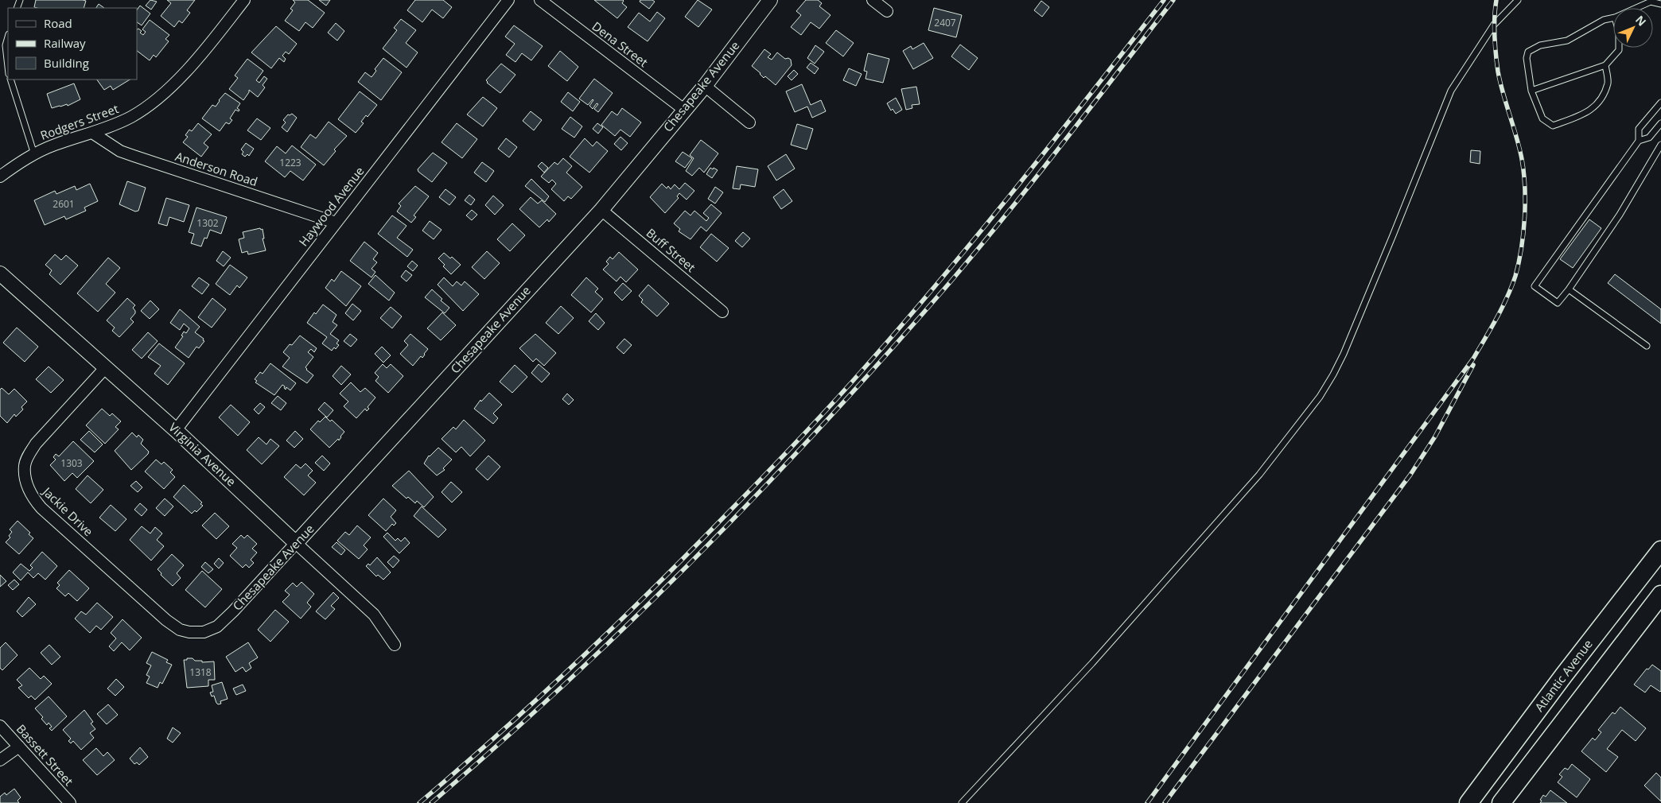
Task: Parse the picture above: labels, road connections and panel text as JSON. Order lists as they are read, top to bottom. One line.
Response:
{"streets":{"main road":["Atlantic Avenue"],"street":["Dena Street","Chesapeake Avenue","Rodgers Street","Anderson Road","Haywood Avenue","Buff Street","Virginia Avenue","Jackie Drive","Bassett Street"]},"crossings":[["Dena Street","Chesapeake Avenue"],["Chesapeake Avenue","Buff Street"],["Chesapeake Avenue","Virginia Avenue"],["Chesapeake Avenue","Jackie Drive"],["Rodgers Street","Anderson Road"],["Anderson Road","Haywood Avenue"],["Haywood Avenue","Virginia Avenue"],["Virginia Avenue","Jackie Drive"]],"house_numbers":["2407","1223","2601","1302","1303","1318"],"legend":["Road","Railway","Building"],"north":"top right"}
